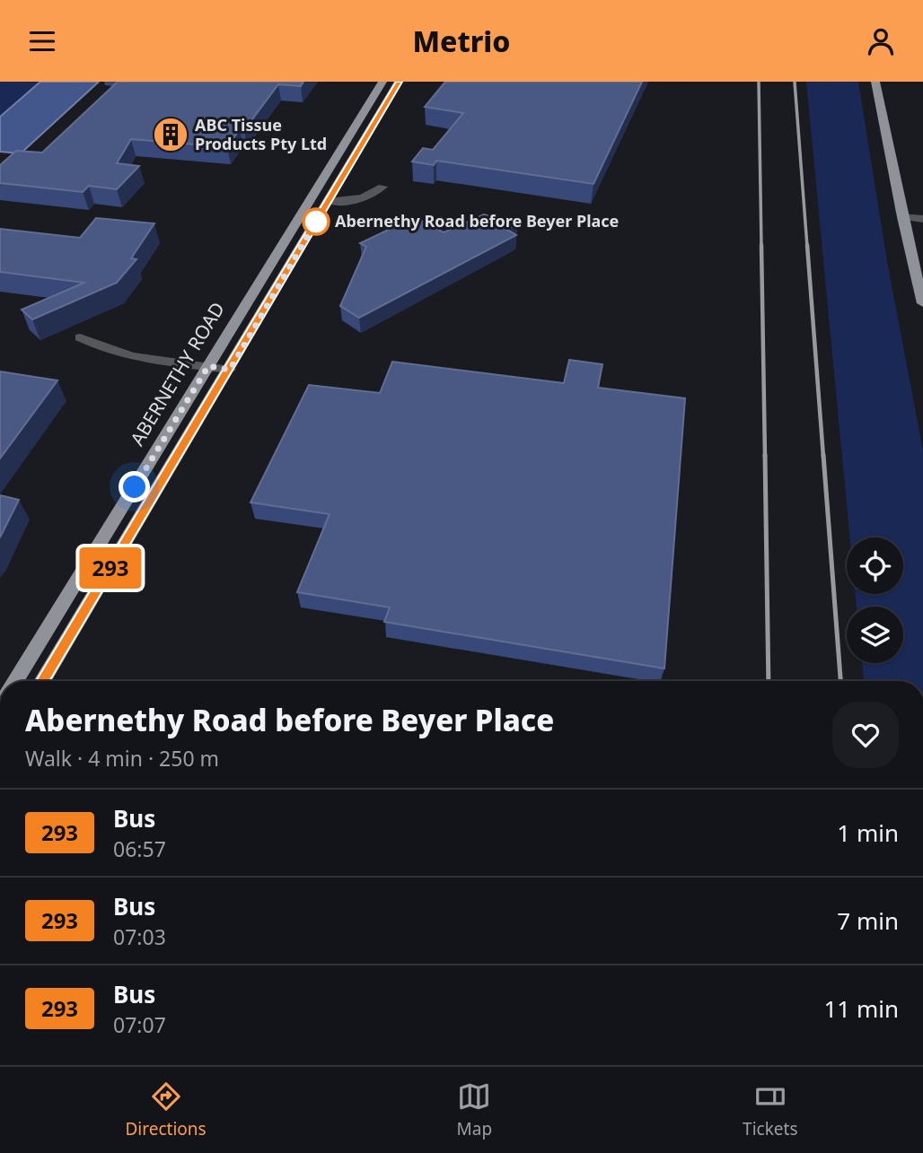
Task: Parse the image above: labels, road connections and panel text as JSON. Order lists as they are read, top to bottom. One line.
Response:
{"streets":{"main road":["ABERNETHY ROAD"]},"places":{"building":["ABC Tissue Products Pty Ltd"],"other":["Abernethy Road before Beyer Place"]},"lines":["bus line 293"],"page":{"header":"Metrio","on_map":"293","heading":["Abernethy Road before Beyer Place","Walk · 4 min · 250 m"],"list":[{"mark":"293","name":"Bus","note":"06:57","value":"1 min"},{"mark":"293","name":"Bus","note":"07:03","value":"7 min"},{"mark":"293","name":"Bus","note":"07:07","value":"11 min"}],"tabs":["Directions","Map","Tickets"]}}
